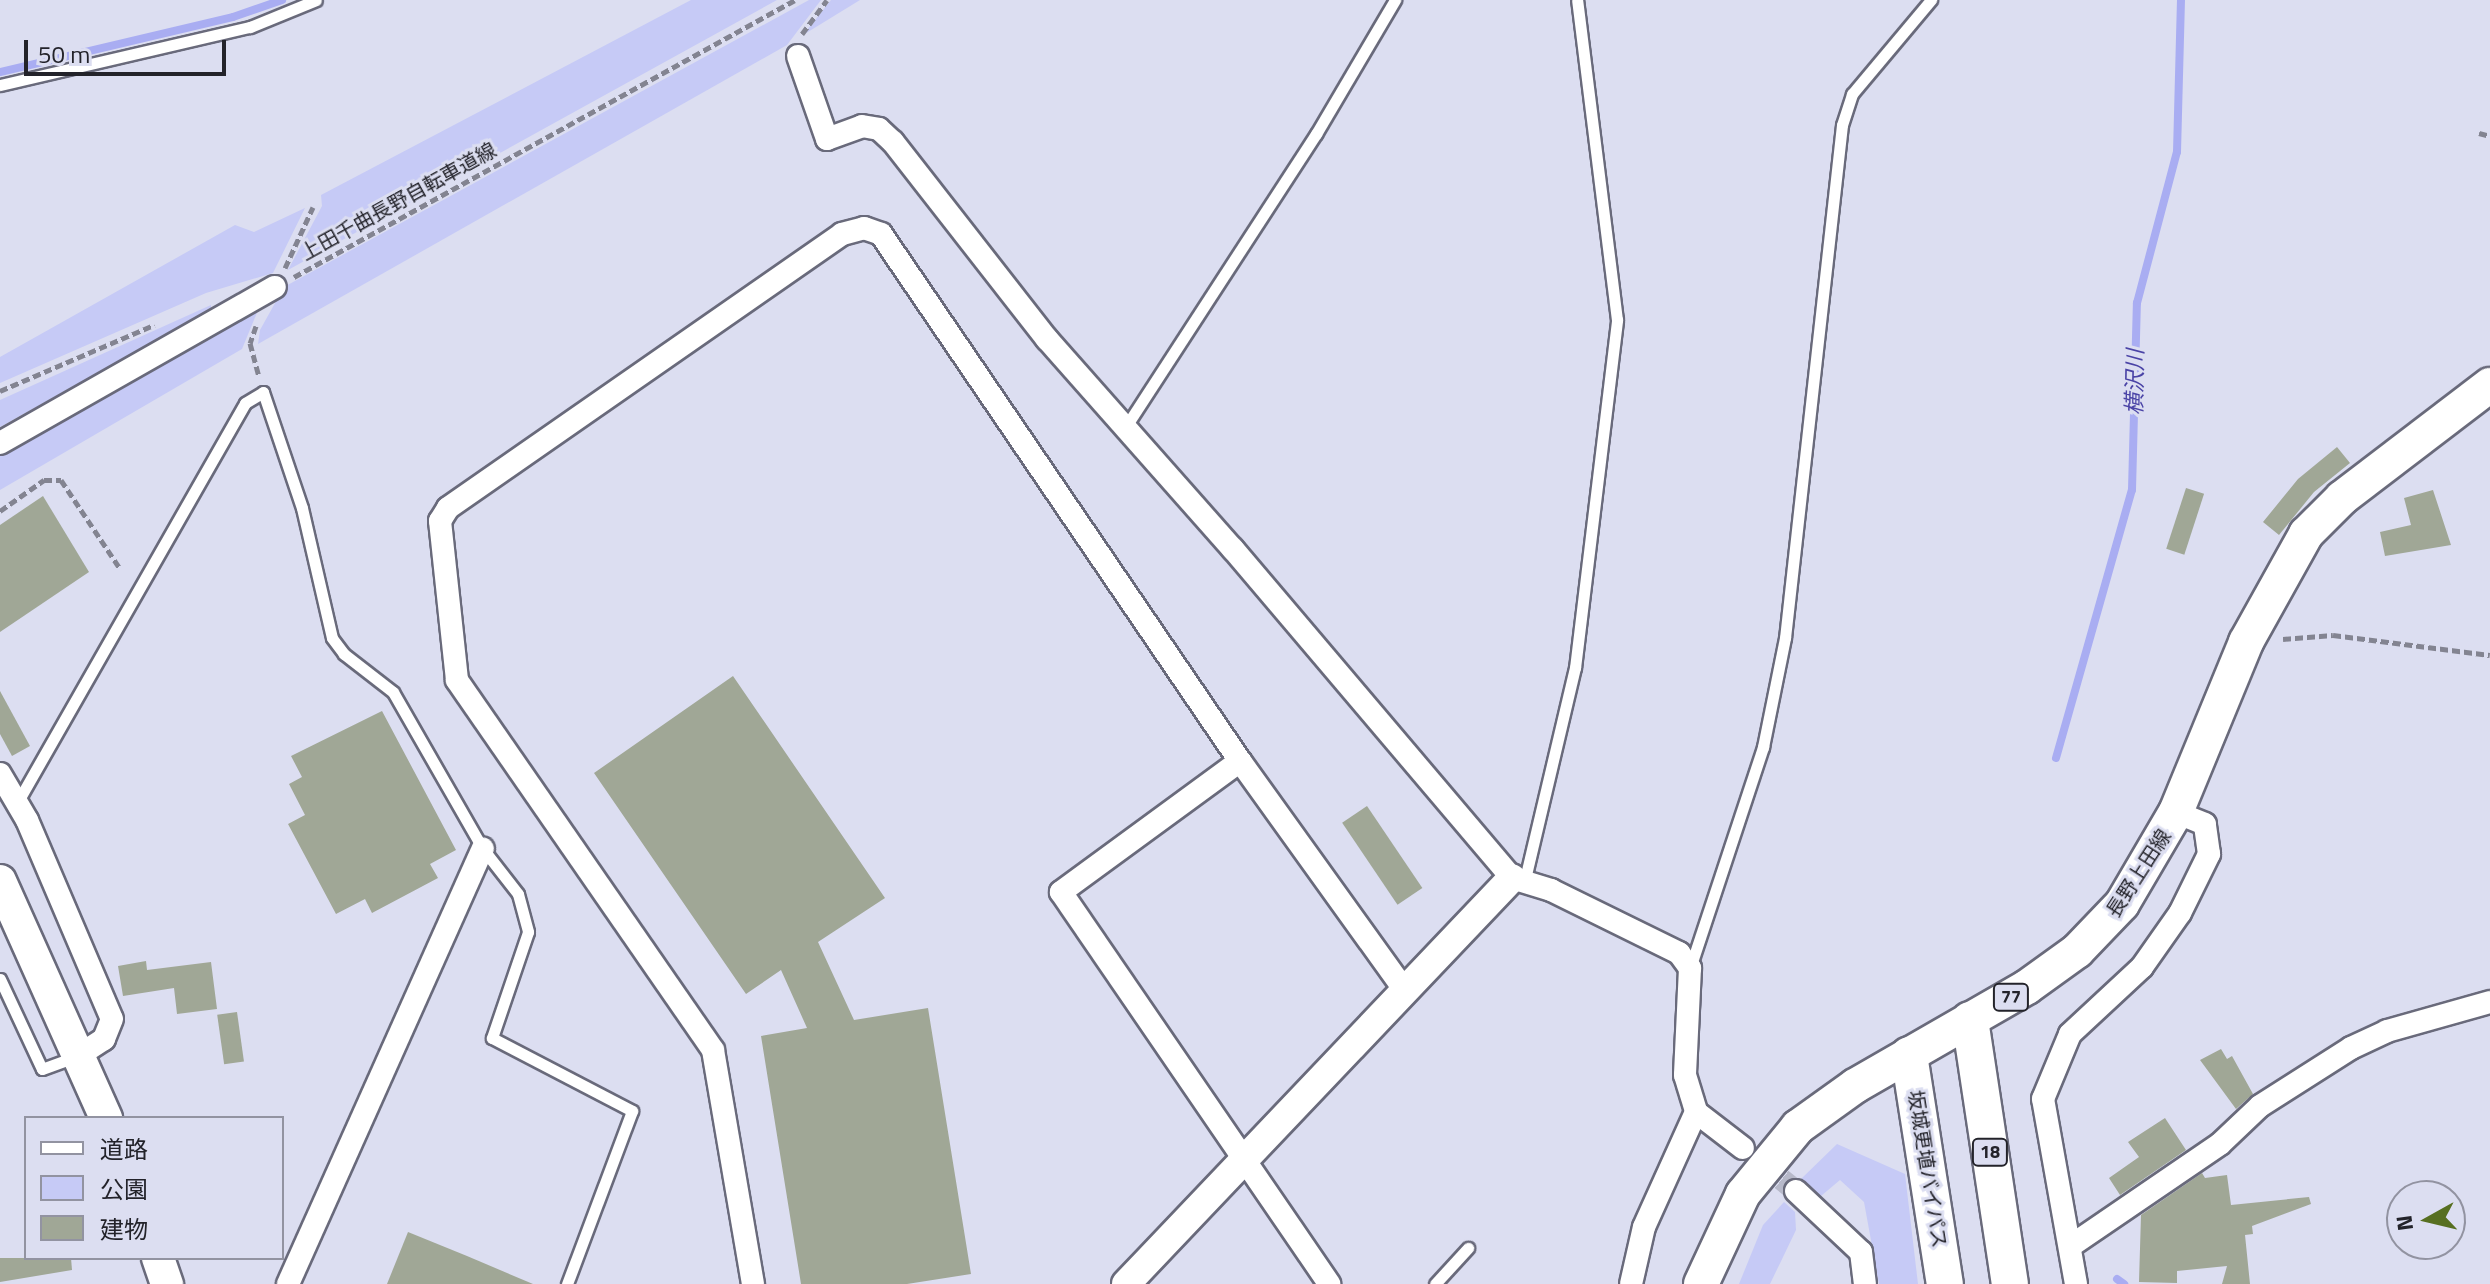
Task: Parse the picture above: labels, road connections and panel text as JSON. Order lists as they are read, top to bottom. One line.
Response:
{"streets":{"highway":["18","坂城更埴バイパス"],"main road":["長野上田線","77"],"path":["上田千曲長野自転車道線"]},"crossings":[["長野上田線","18"],["長野上田線","坂城更埴バイパス"]],"water":["横沢川"],"legend":["道路","公園","建物"],"scale_bar":"50 m","north":"left"}
